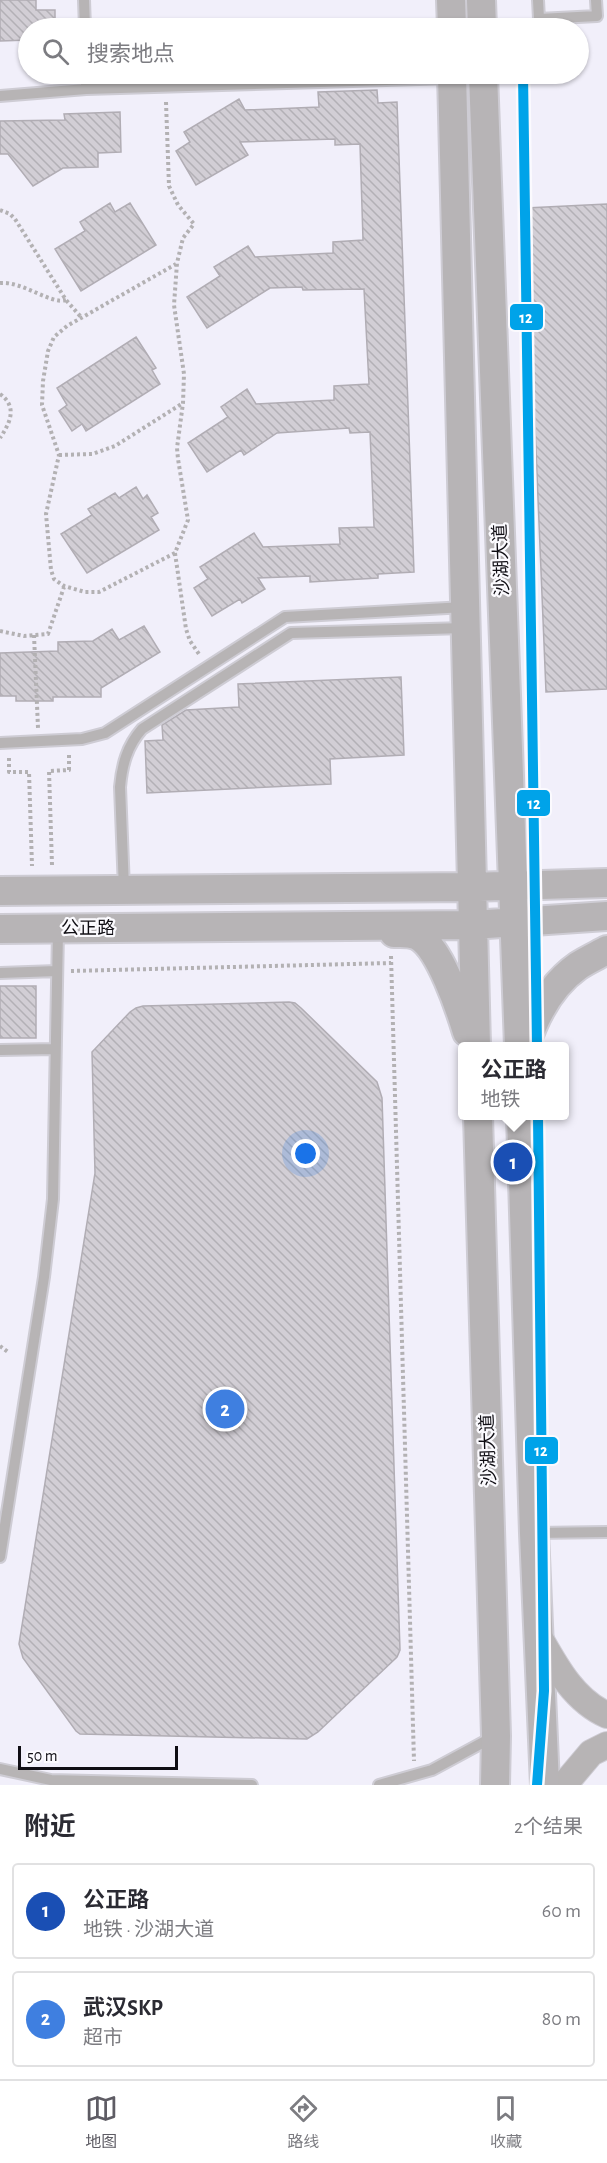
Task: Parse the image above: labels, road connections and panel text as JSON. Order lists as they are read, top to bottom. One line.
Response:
{"streets":{"main road":["沙湖大道","公正路"]},"crossings":[["沙湖大道","公正路"]],"lines":["transit line 12"],"scale_bar":"50 m","page":{"search":"搜索地点","popup":["公正路","地铁"],"pins":["1","2"],"scale":"50 m","heading":["附近","2个结果"],"list":[{"mark":"1","name":"公正路","note":"地铁 · 沙湖大道","value":"60 m"},{"mark":"2","name":"武汉SKP","note":"超市","value":"80 m"}],"nav":["地图","路线","收藏"]}}
